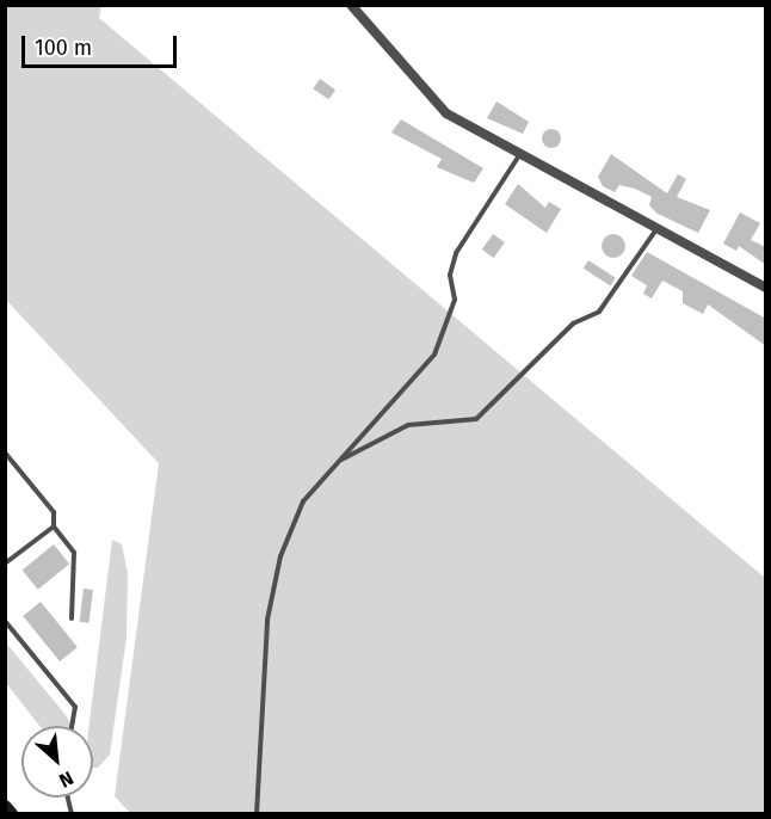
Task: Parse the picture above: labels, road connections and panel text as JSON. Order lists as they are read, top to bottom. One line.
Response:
{"scale_bar":"100 m","north":"bottom right"}
